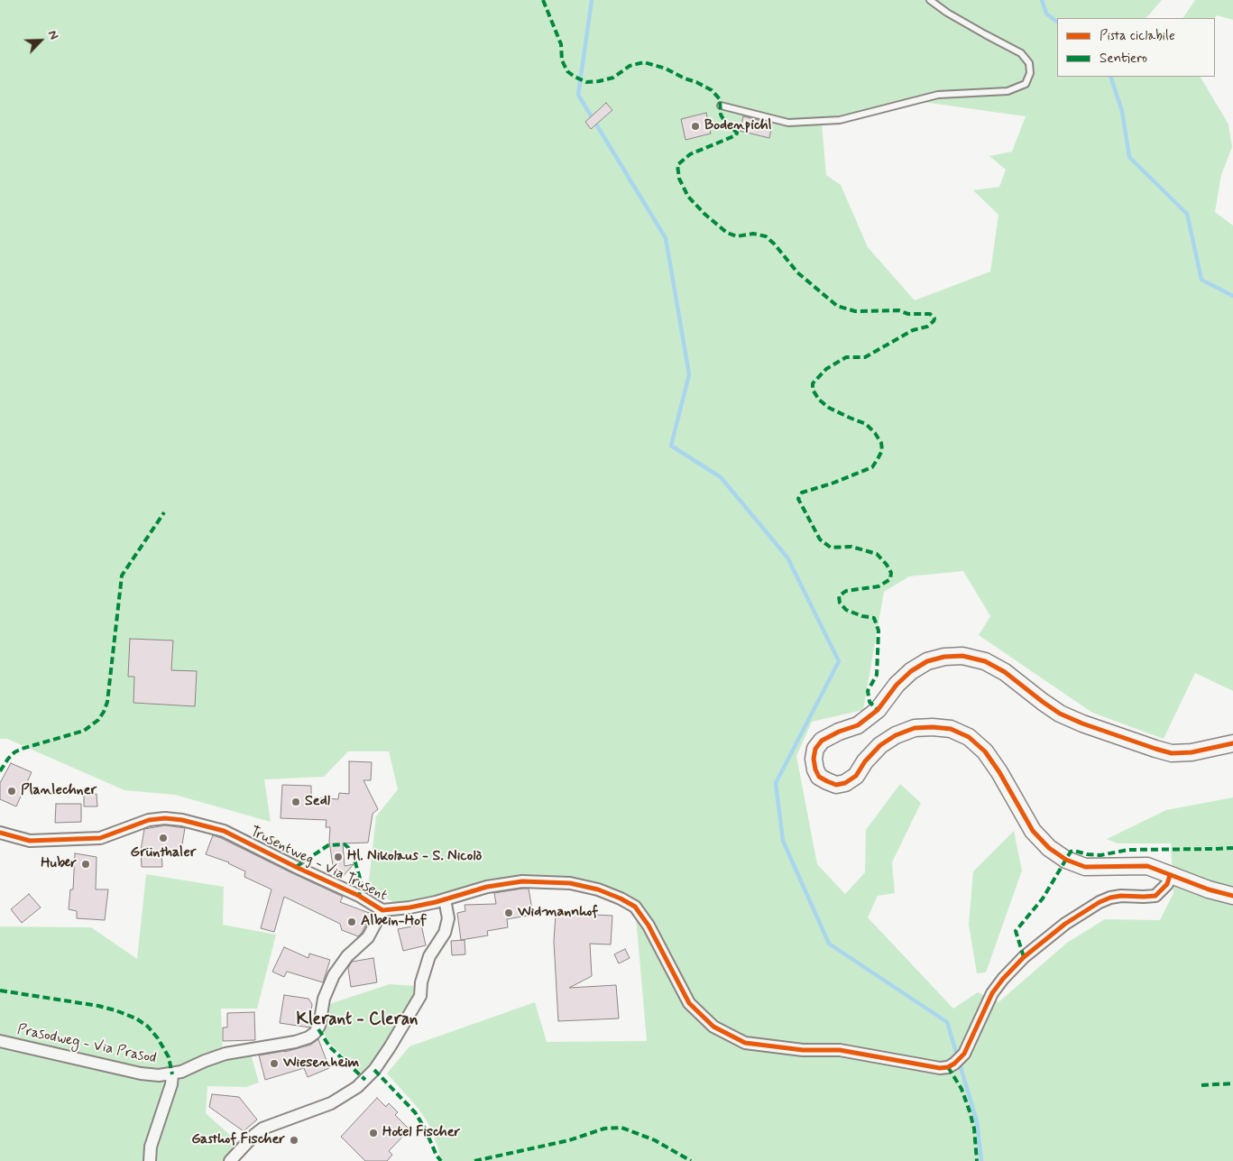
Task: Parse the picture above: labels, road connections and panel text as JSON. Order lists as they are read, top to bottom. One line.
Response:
{"streets":{"street":["Trusentweg - Via Trusent","Prasodweg - Via Prasod"]},"crossings":[["Trusentweg - Via Trusent","Prasodweg - Via Prasod"]],"districts":["Klerant - Cleran"],"places":["Bodenpichl","Planlechner","Sedl","Grünthaler","Hl. Nikolaus - S. Nicolò","Huber","Widmannhof","Albein-Hof","Wiesenheim","Hotel Fischer","Gasthof Fischer"],"legend":["Pista ciclabile","Sentiero"],"north":"top right"}
